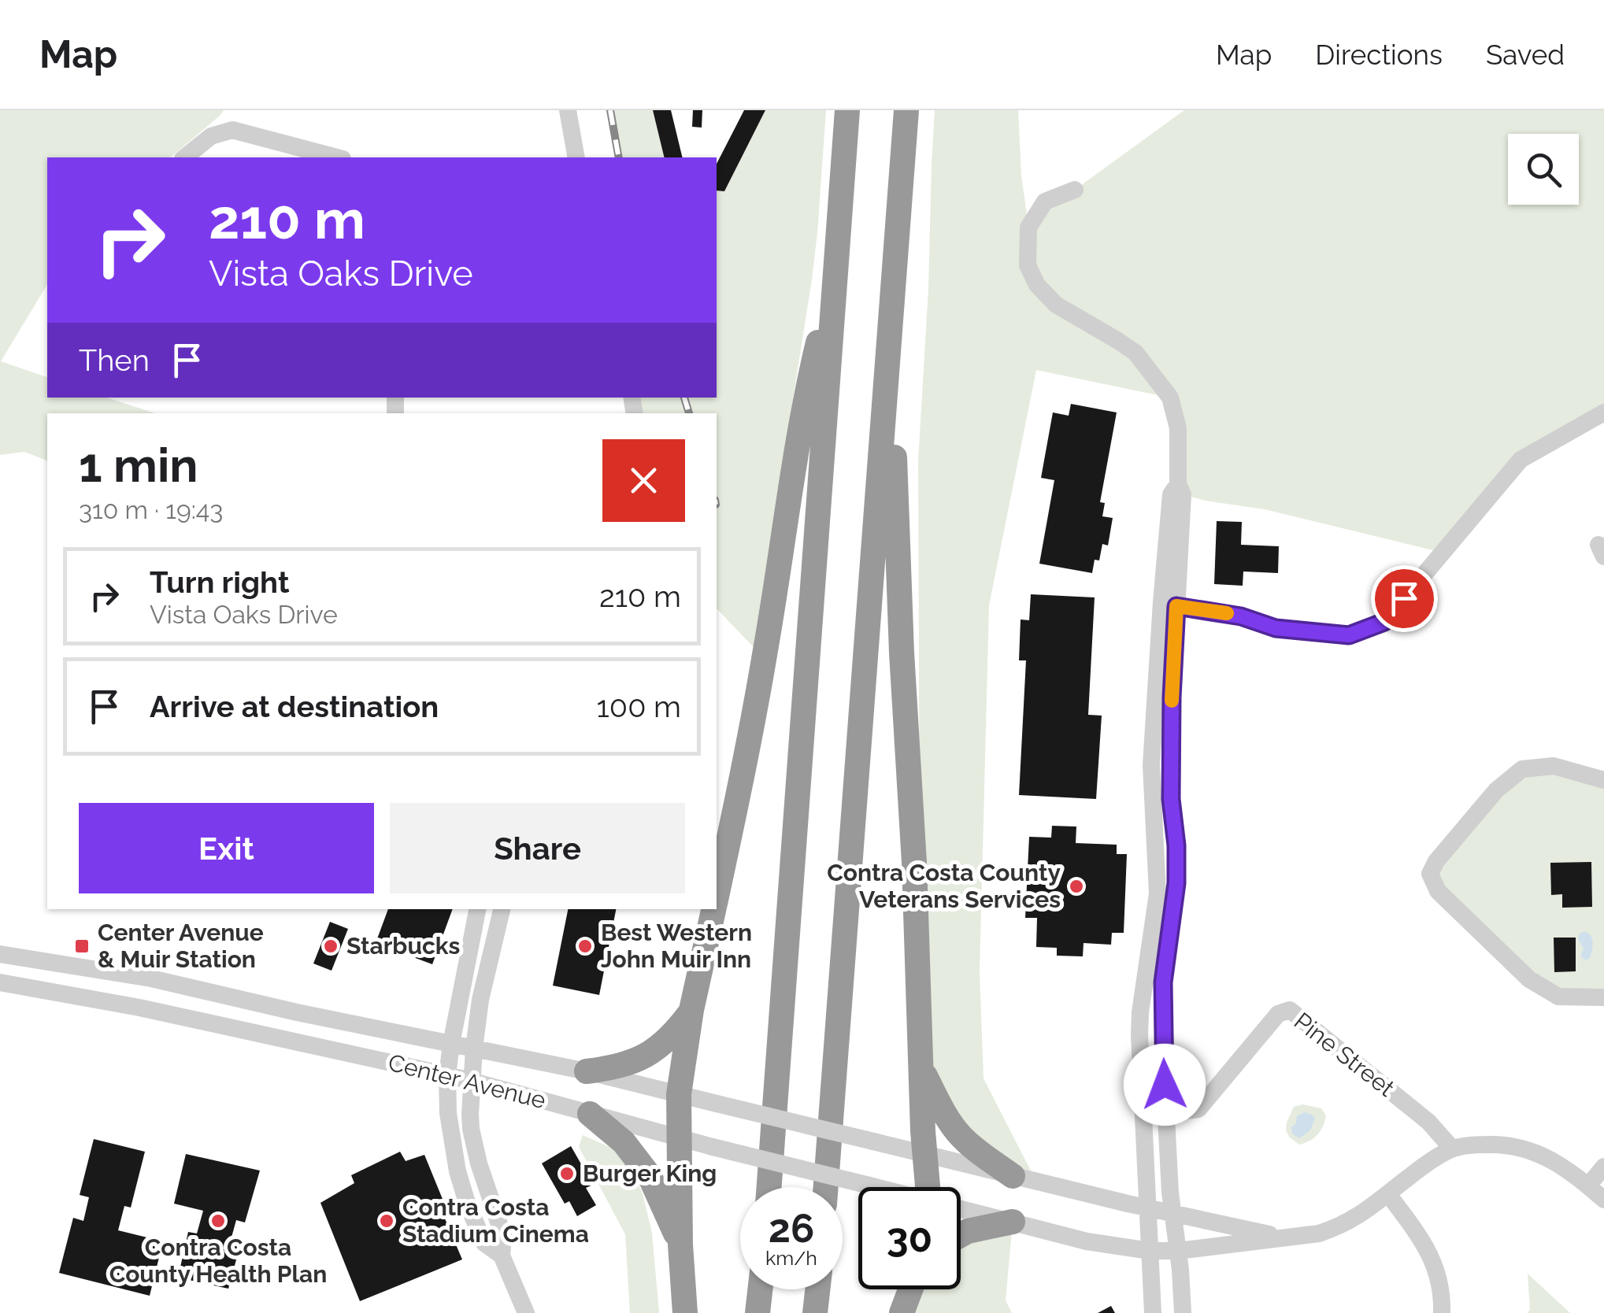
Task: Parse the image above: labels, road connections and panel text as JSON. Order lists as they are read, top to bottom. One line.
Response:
{"streets":{"street":["Pine Street","Center Avenue"]},"places":{"other":["Contra Costa County Veterans Services","Starbucks","Best Western John Muir Inn","Burger King","Contra Costa County Health Plan","Contra Costa Stadium Cinema"],"transit":["Center Avenue & Muir Station"]},"page":{"header":"Map","nav":["Map","Directions","Saved"],"turn":["210 m","Vista Oaks Drive"],"then":"Then","heading":["1 min","310 m · 19:43"],"list":[{"name":"Turn right","note":"Vista Oaks Drive","value":"210 m"},{"name":"Arrive at destination","value":"100 m"}],"buttons":["Exit","Share"],"speed":"26 km/h","limit":"30"}}
